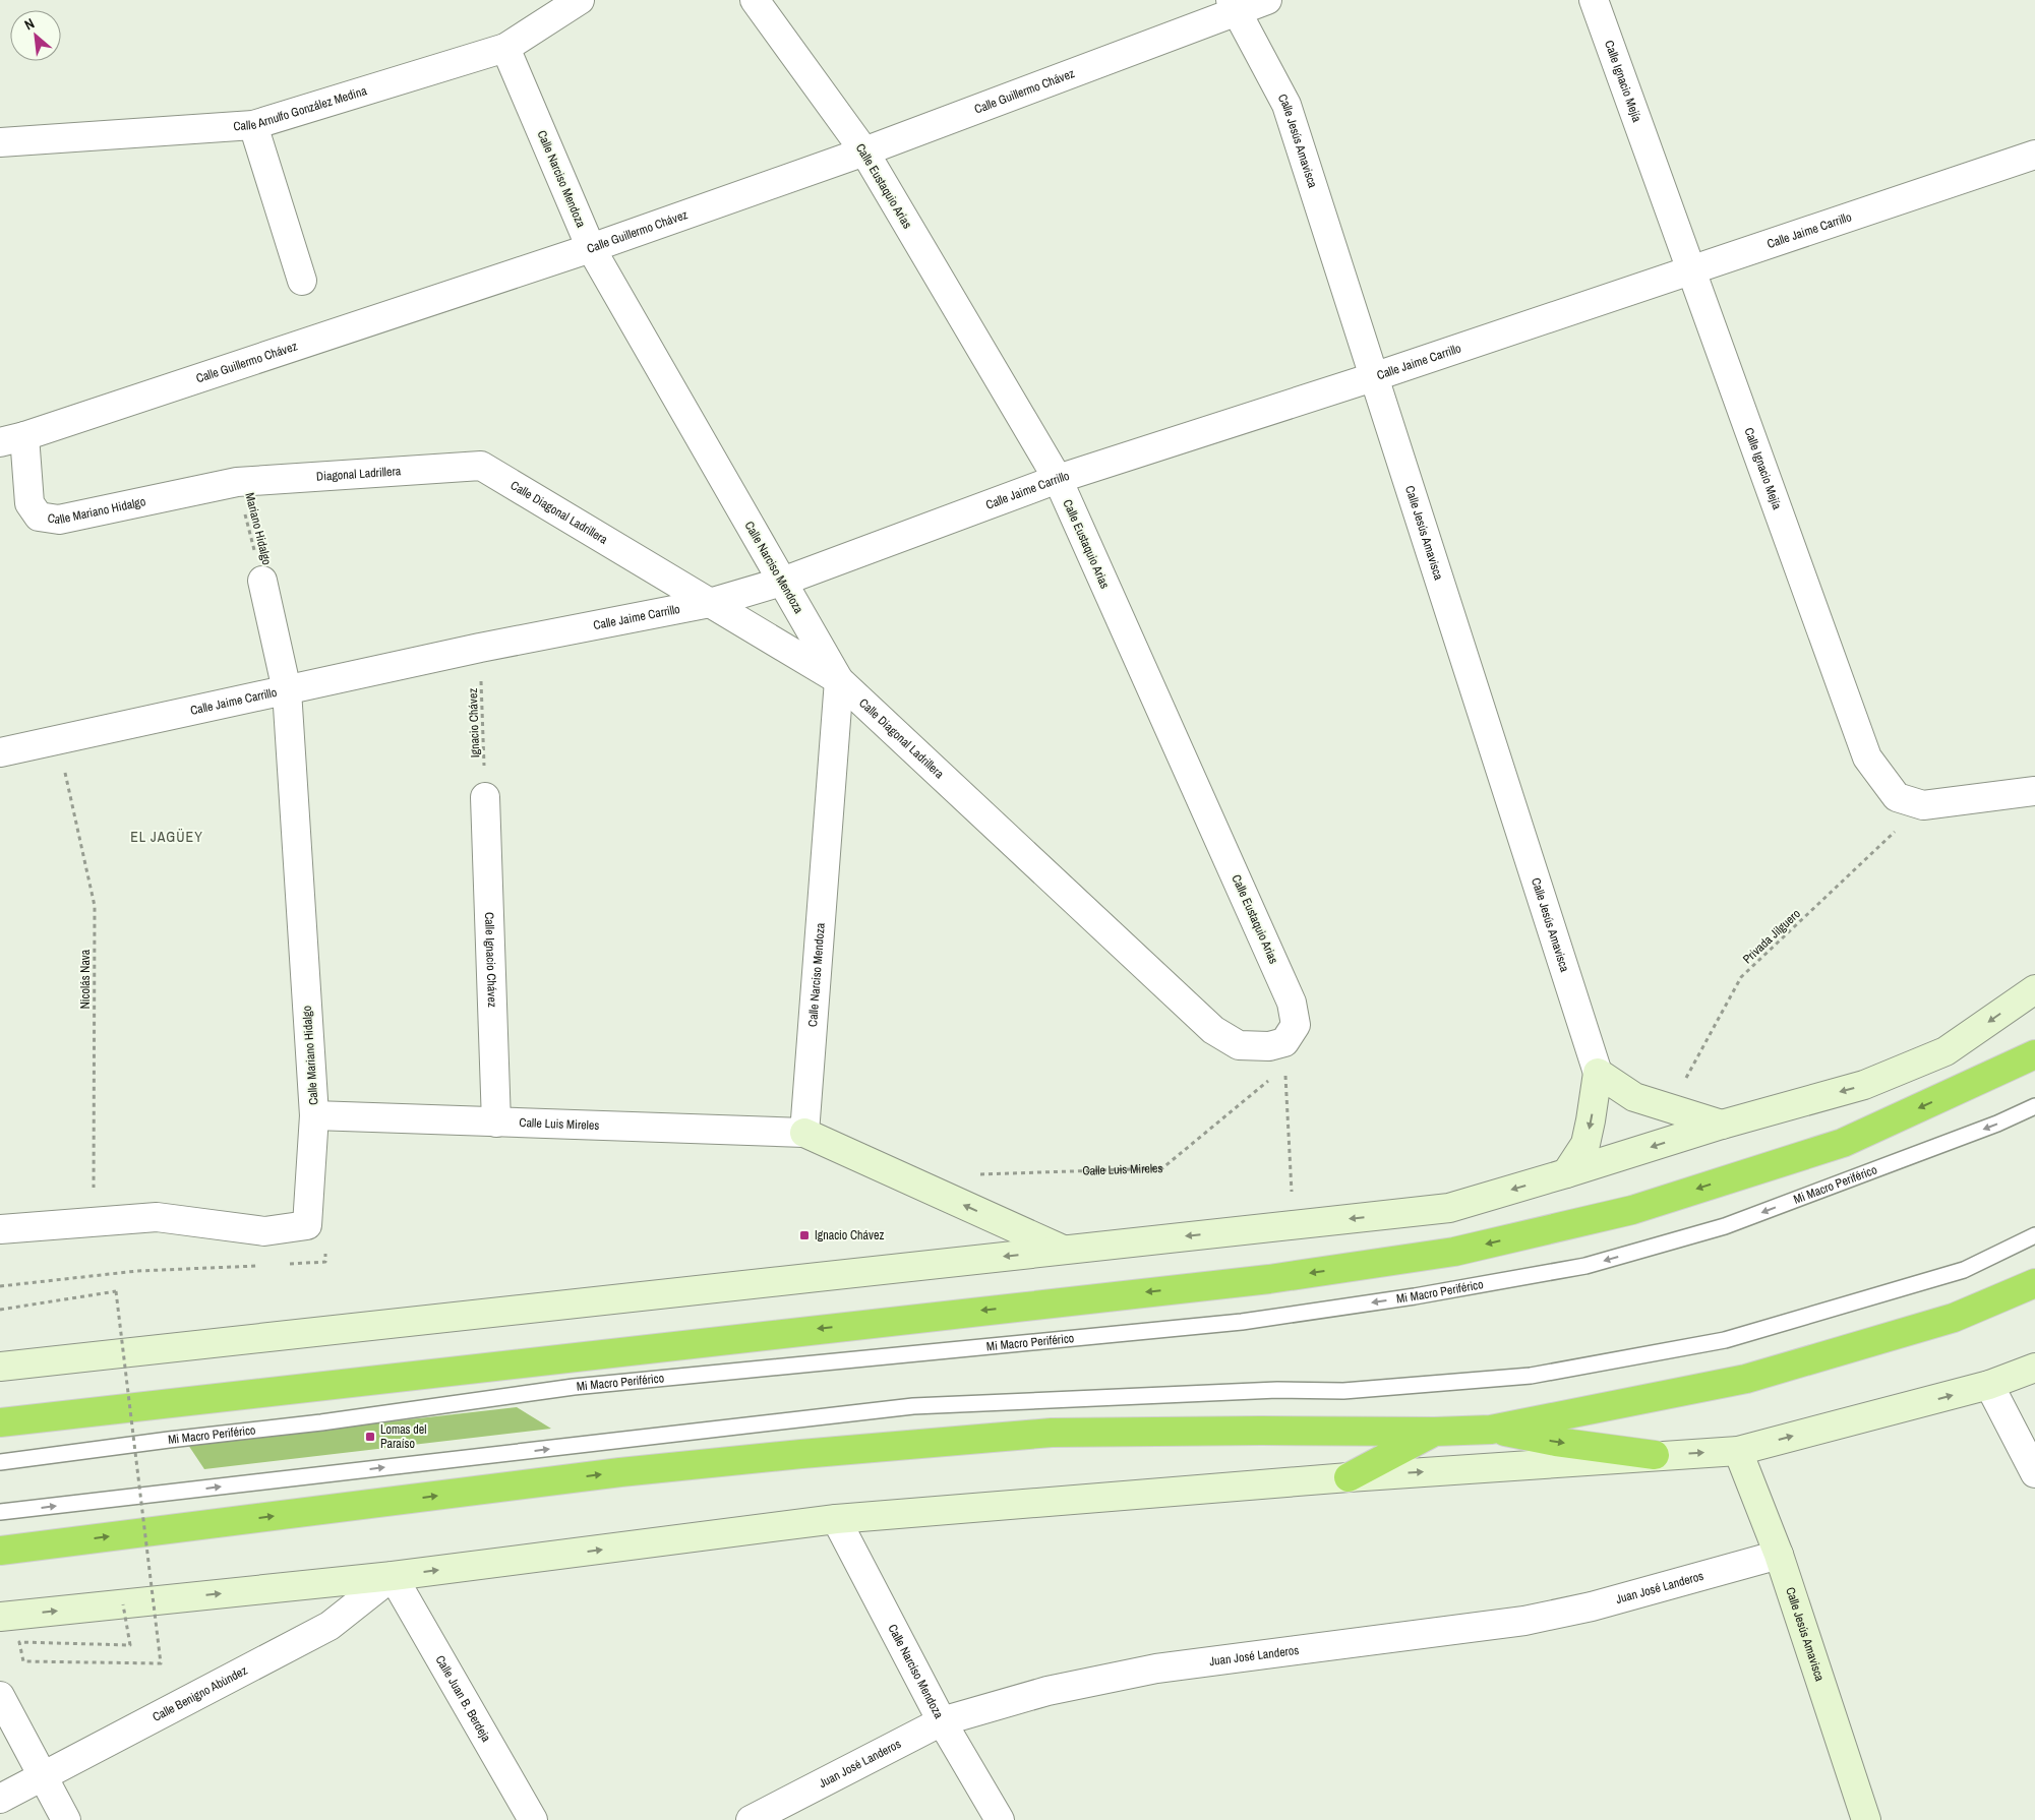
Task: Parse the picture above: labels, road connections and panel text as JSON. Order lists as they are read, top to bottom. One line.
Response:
{"streets":{"street":["Calle Ignacio Mejía","Calle Guillermo Chávez","Calle Arnulfo González Medina","Calle Jesús Amavisca","Calle Narciso Mendoza","Calle Eustaquio Arias","Calle Jaime Carrillo","Diagonal Ladrillera","Calle Mariano Hidalgo","Calle Diagonal Ladrillera","Calle Ignacio Chávez","Calle Luis Mireles","Juan José Landeros","Calle Benigno Abùndez","Calle Juan B. Berdeja"],"lane":["Mi Macro Periférico"],"path":["Mariano Hidalgo","Ignacio Chávez","Privada Jilguero","Nicolás Nava"]},"crossings":[["Calle Ignacio Mejía","Calle Jaime Carrillo"],["Calle Ignacio Mejía","Privada Jilguero"],["Calle Guillermo Chávez","Calle Jesús Amavisca"],["Calle Guillermo Chávez","Calle Narciso Mendoza"],["Calle Guillermo Chávez","Calle Eustaquio Arias"],["Calle Guillermo Chávez","Calle Mariano Hidalgo"],["Calle Arnulfo González Medina","Calle Narciso Mendoza"],["Calle Jesús Amavisca","Calle Jaime Carrillo"],["Calle Jesús Amavisca","Juan José Landeros"],["Calle Narciso Mendoza","Calle Jaime Carrillo"],["Calle Narciso Mendoza","Calle Diagonal Ladrillera"],["Calle Narciso Mendoza","Calle Luis Mireles"],["Calle Narciso Mendoza","Juan José Landeros"],["Calle Eustaquio Arias","Calle Jaime Carrillo"],["Calle Eustaquio Arias","Calle Diagonal Ladrillera"],["Calle Eustaquio Arias","Calle Luis Mireles"],["Calle Jaime Carrillo","Calle Mariano Hidalgo"],["Calle Jaime Carrillo","Calle Diagonal Ladrillera"],["Calle Jaime Carrillo","Ignacio Chávez"],["Calle Jaime Carrillo","Nicolás Nava"],["Diagonal Ladrillera","Calle Mariano Hidalgo"],["Diagonal Ladrillera","Calle Diagonal Ladrillera"],["Diagonal Ladrillera","Mariano Hidalgo"],["Calle Mariano Hidalgo","Mariano Hidalgo"],["Calle Mariano Hidalgo","Calle Luis Mireles"],["Calle Diagonal Ladrillera","Calle Luis Mireles"],["Ignacio Chávez","Calle Ignacio Chávez"],["Calle Ignacio Chávez","Calle Luis Mireles"],["Calle Benigno Abùndez","Calle Juan B. Berdeja"]],"districts":["EL JAGÜEY"],"places":{"transit":["Ignacio Chávez","Lomas del Paraíso"]},"north":"top left"}
